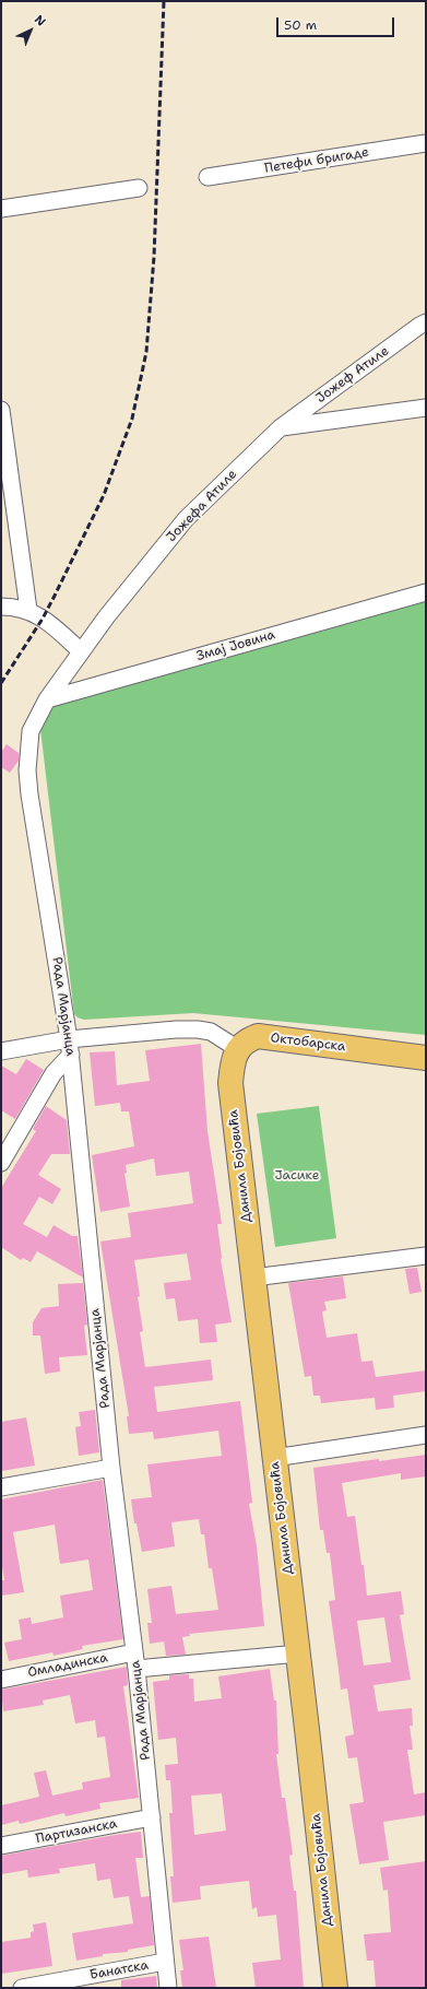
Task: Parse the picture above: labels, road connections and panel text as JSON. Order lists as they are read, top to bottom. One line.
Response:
{"streets":{"main road":["Октобарска","Данила Бојовића"],"street":["Петефи бригаде","Јожеф Атиле","Јожефа Атиле","Змај Јовина","Рада Марјанца","Омладинска","Партизанска","Банатска"]},"crossings":[["Јожеф Атиле","Јожефа Атиле"],["Јожефа Атиле","Змај Јовина"],["Јожефа Атиле","Рада Марјанца"],["Рада Марјанца","Омладинска"],["Рада Марјанца","Партизанска"],["Рада Марјанца","Банатска"],["Октобарска","Данила Бојовића"]],"parks":["Јасике"],"scale_bar":"50 m","north":"top right"}
